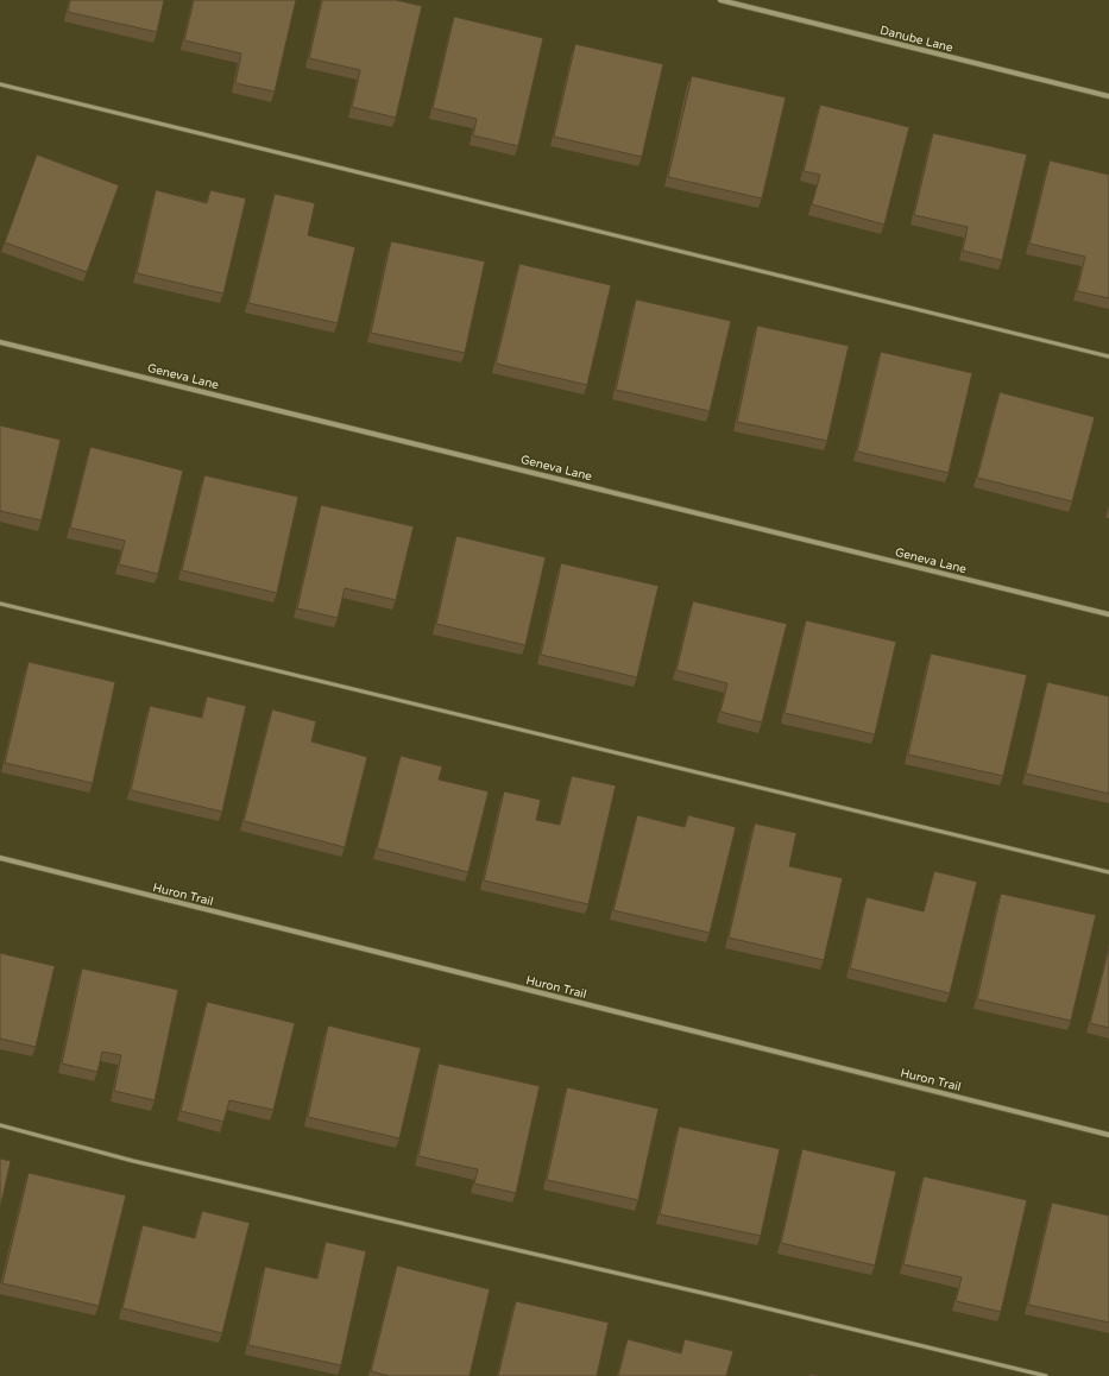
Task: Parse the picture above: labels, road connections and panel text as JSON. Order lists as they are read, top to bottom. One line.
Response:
{"streets":{"street":["Danube Lane","Geneva Lane","Huron Trail"]}}
